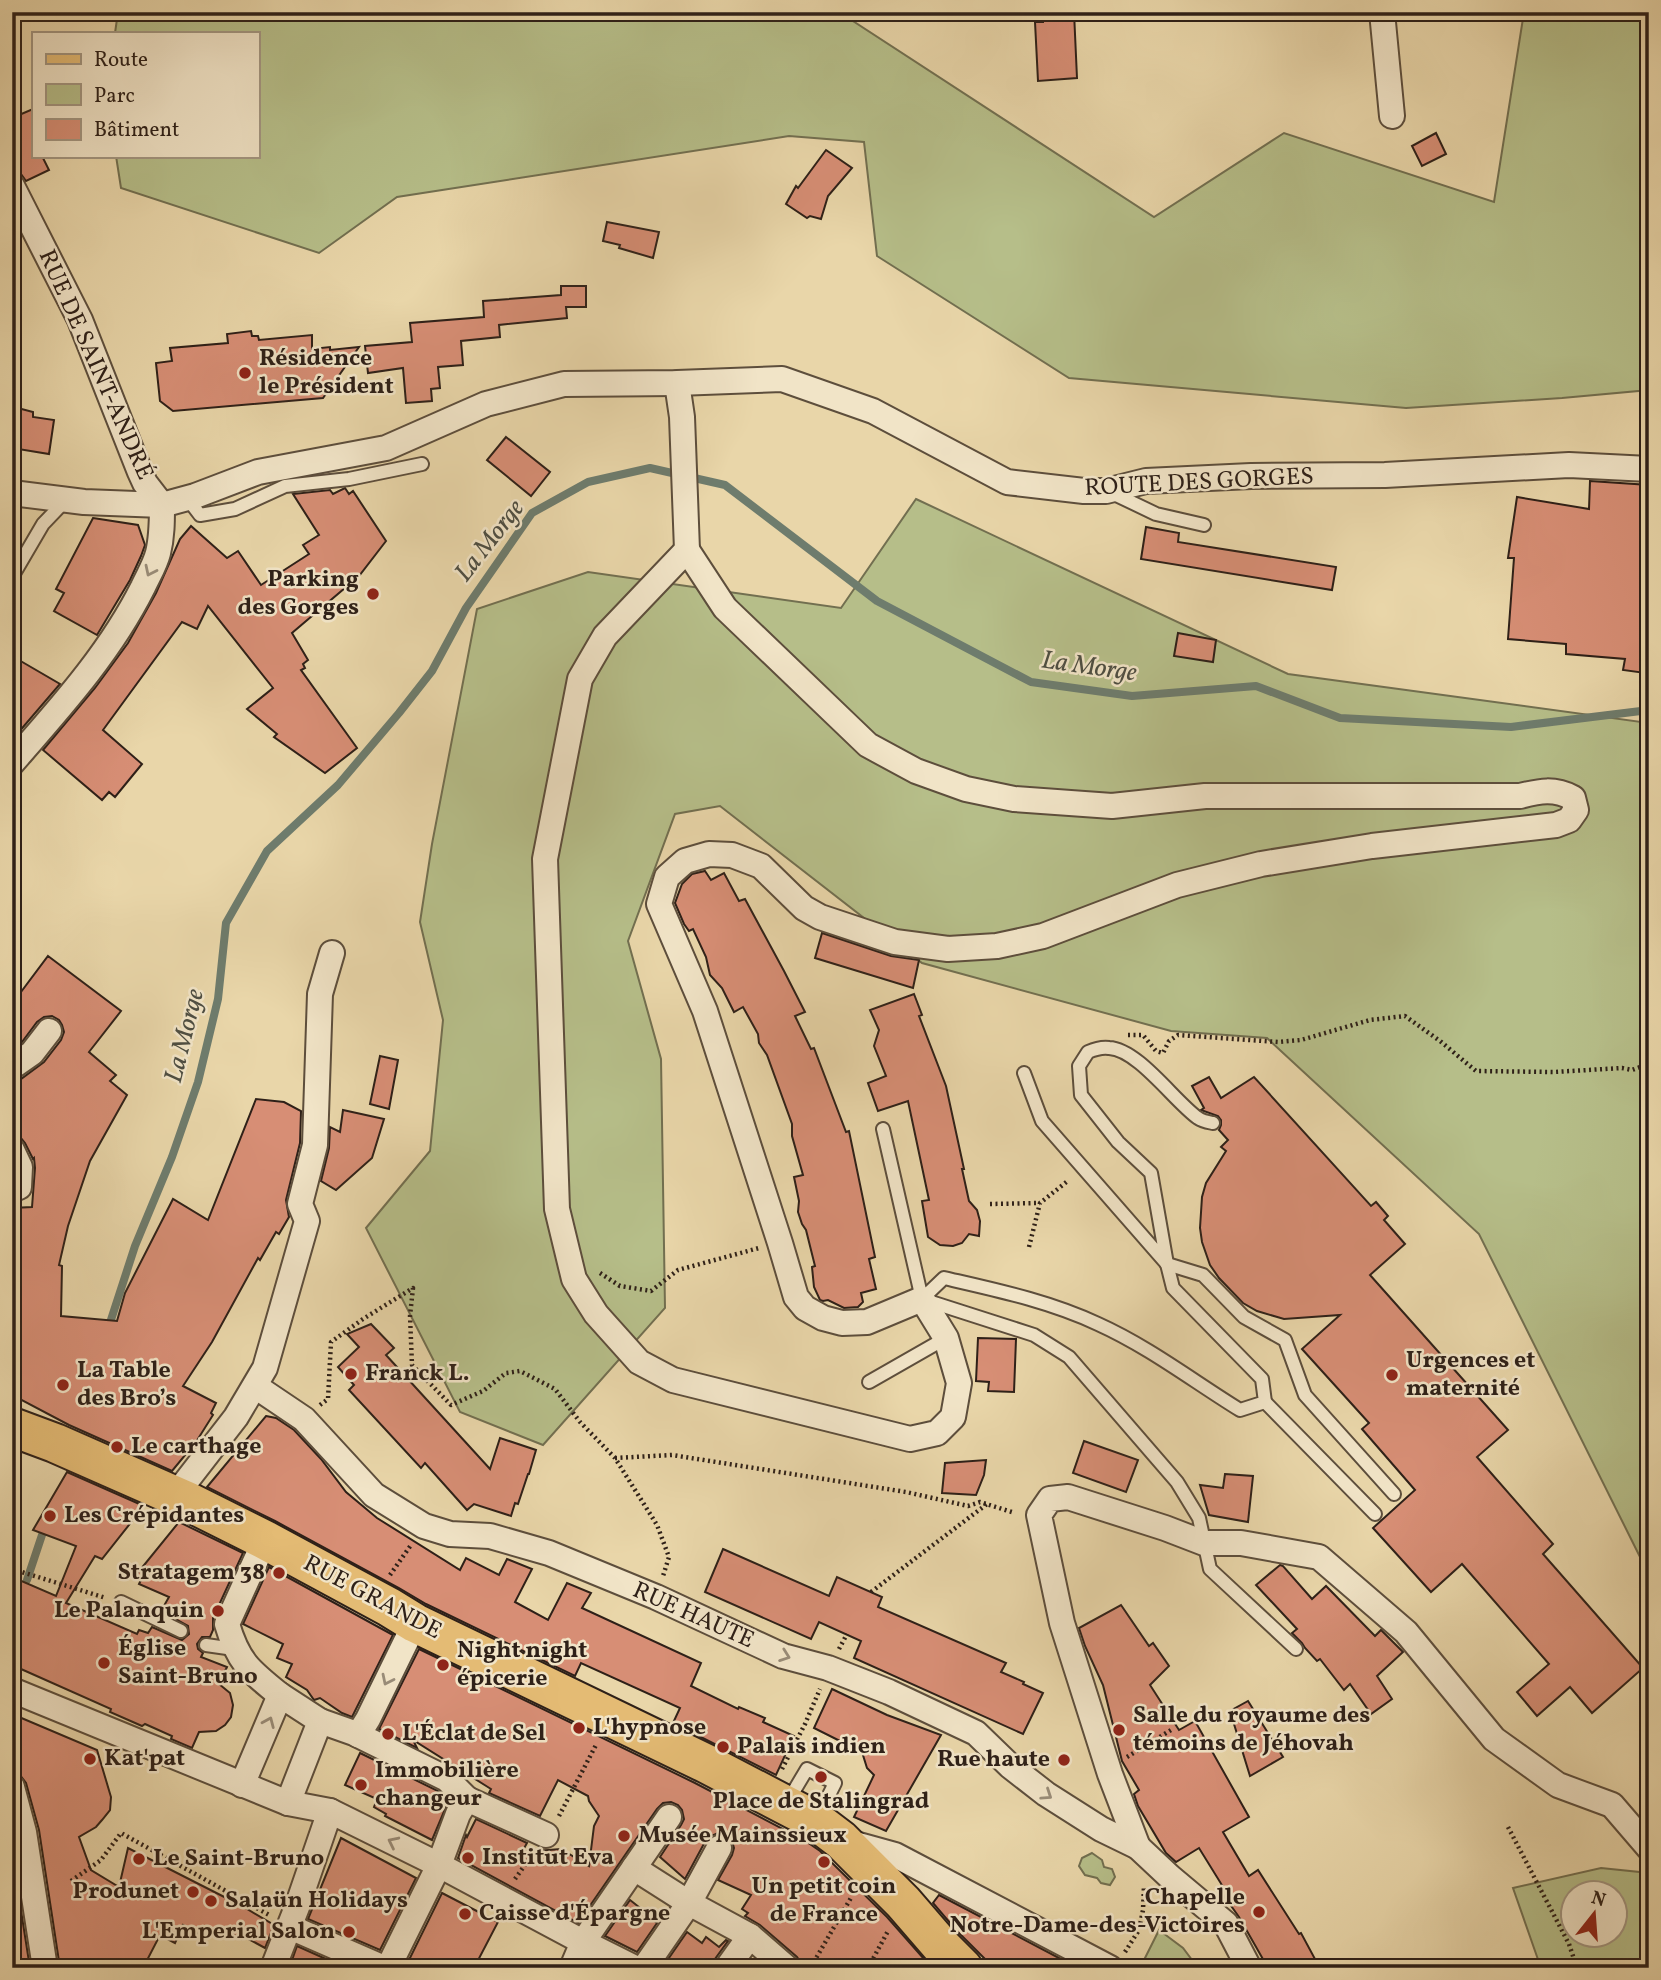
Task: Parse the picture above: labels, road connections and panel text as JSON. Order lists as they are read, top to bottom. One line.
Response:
{"streets":{"main road":["RUE GRANDE"],"street":["RUE DE SAINT-ANDRÉ","ROUTE DES GORGES","RUE HAUTE"]},"crossings":[["RUE DE SAINT-ANDRÉ","ROUTE DES GORGES"]],"water":["La Morge"],"places":["Résidence le Président","Parking des Gorges","Franck L.","Urgences et maternité","La Table des Bro’s","Le carthage","Les Crépidantes","Stratagem 38","Le Palanquin","Église Saint-Bruno","Night night épicerie","L'hypnose","Salle du royaume des témoins de Jéhovah","L'Éclat de Sel","Palais indien","Kat'pat","Rue haute","Place de Stalingrad","Immobilière changeur","Musée Mainssieux","Institut Eva","Le Saint-Bruno","Un petit coin de France","Produnet","Salaün Holidays","Chapelle Notre-Dame-des-Victoires","Caisse d'Épargne","L'Emperial Salon"],"legend":["Route","Parc","Bâtiment"],"north":"top"}
